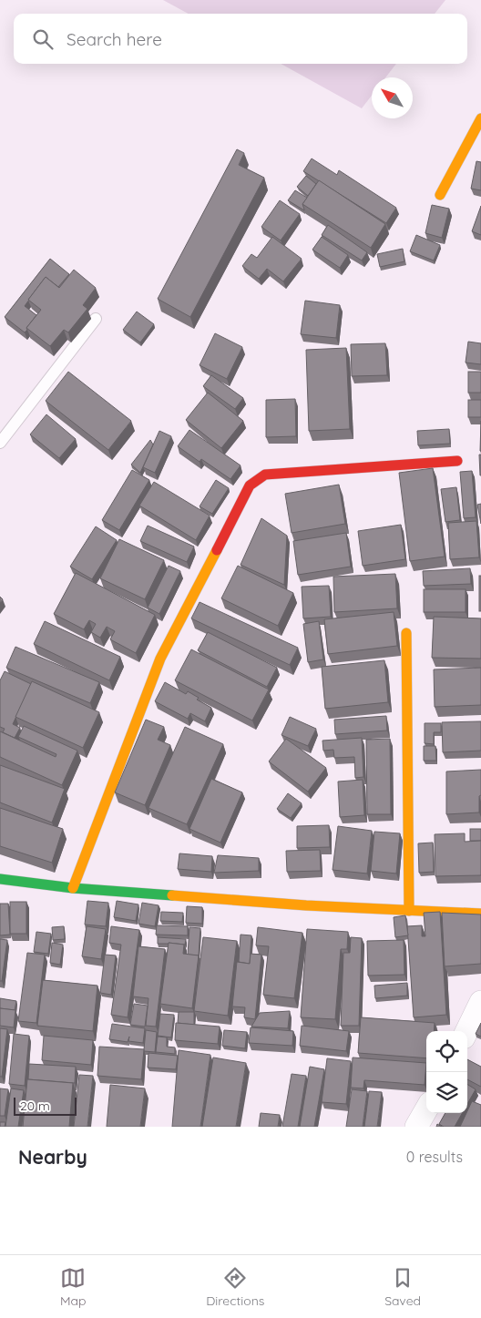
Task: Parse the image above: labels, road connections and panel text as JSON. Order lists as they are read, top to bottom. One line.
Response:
{"scale_bar":"20 m","north":"top left","page":{"search":"Search here","scale":"20 m","heading":["Nearby","0 results"],"nav":["Map","Directions","Saved"]}}
